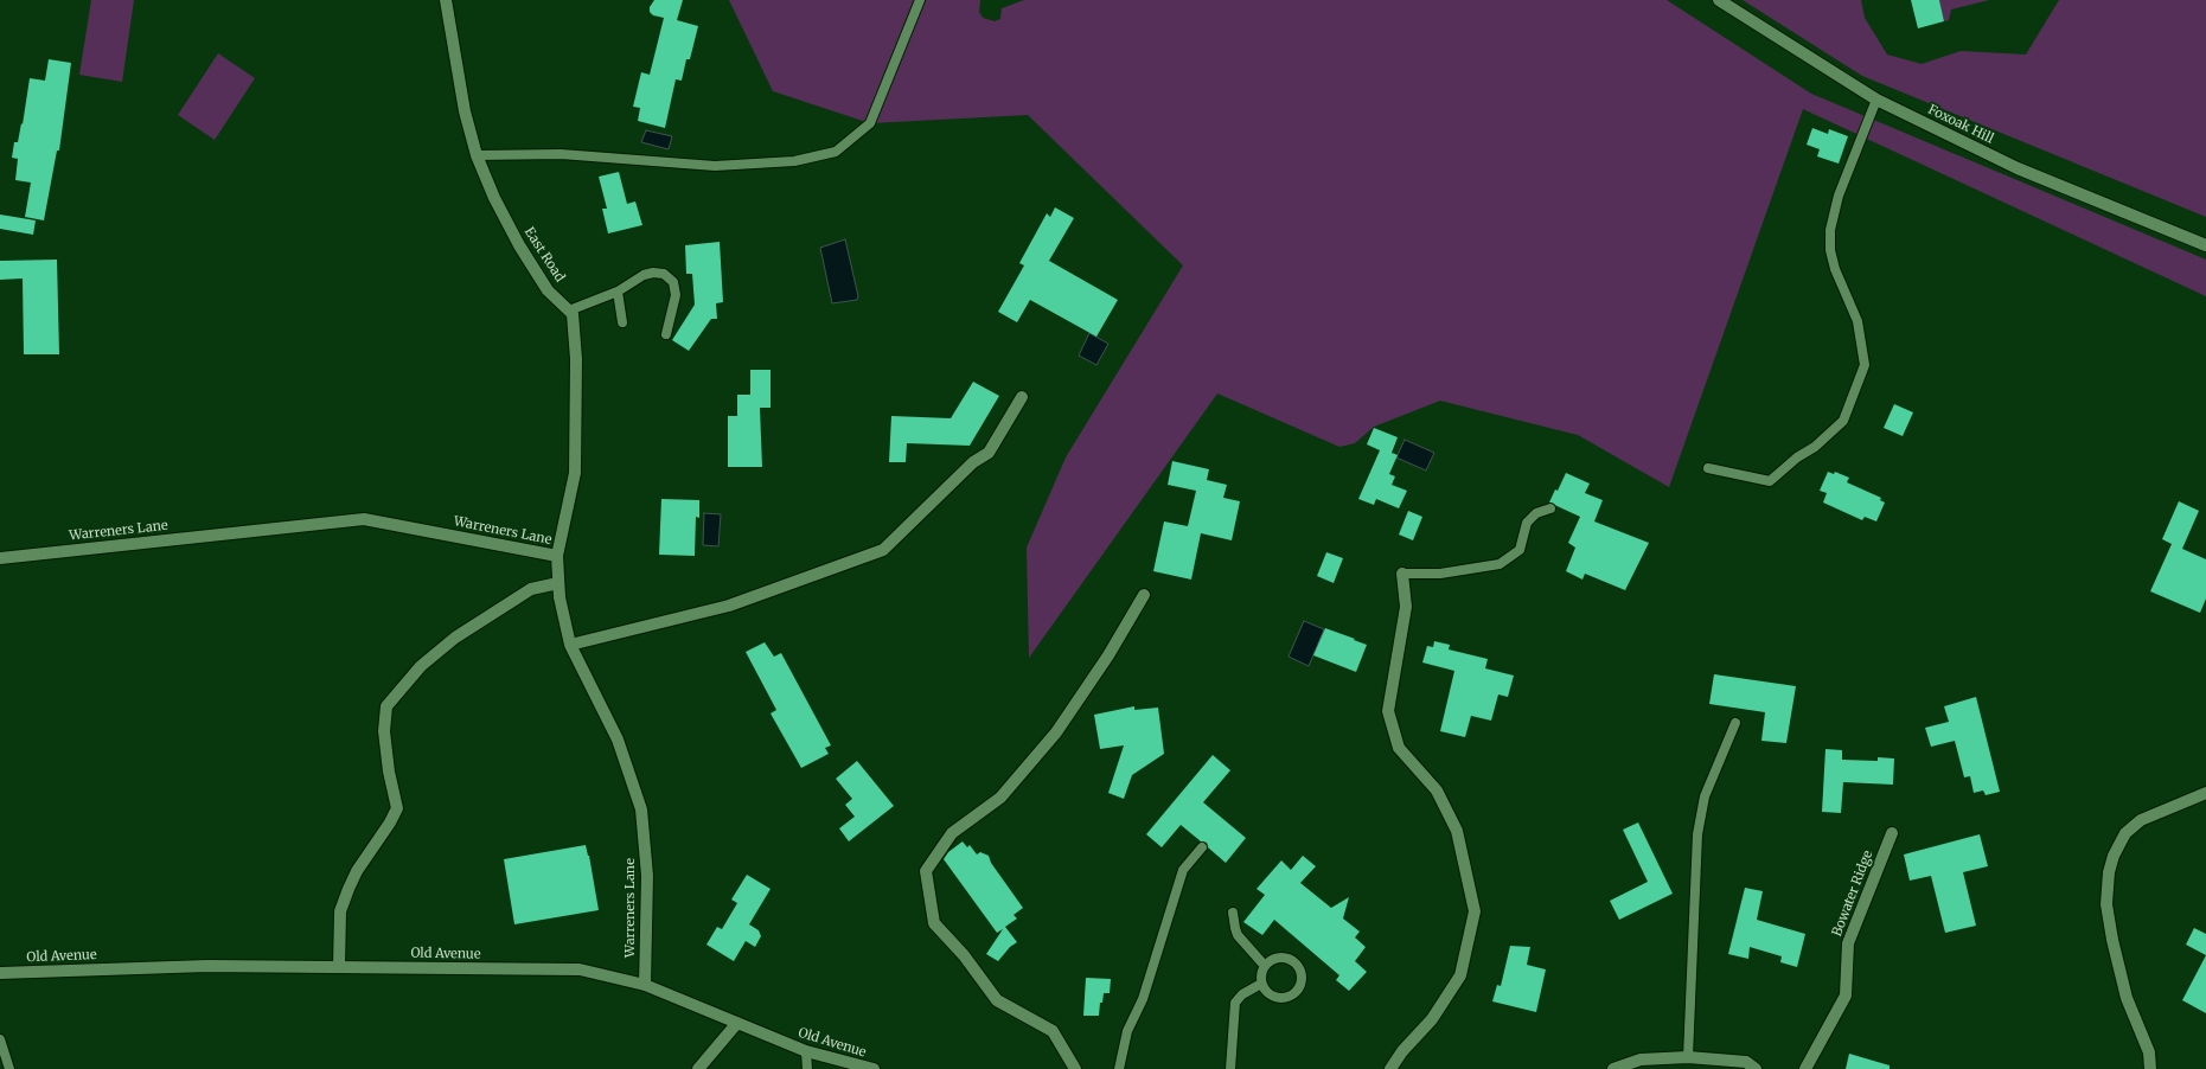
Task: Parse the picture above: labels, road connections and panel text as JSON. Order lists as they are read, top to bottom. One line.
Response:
{"streets":{"street":["Foxoak Hill","East Road","Warreners Lane","Bowater Ridge","Old Avenue"]},"crossings":[["Warreners Lane","Old Avenue"]]}
